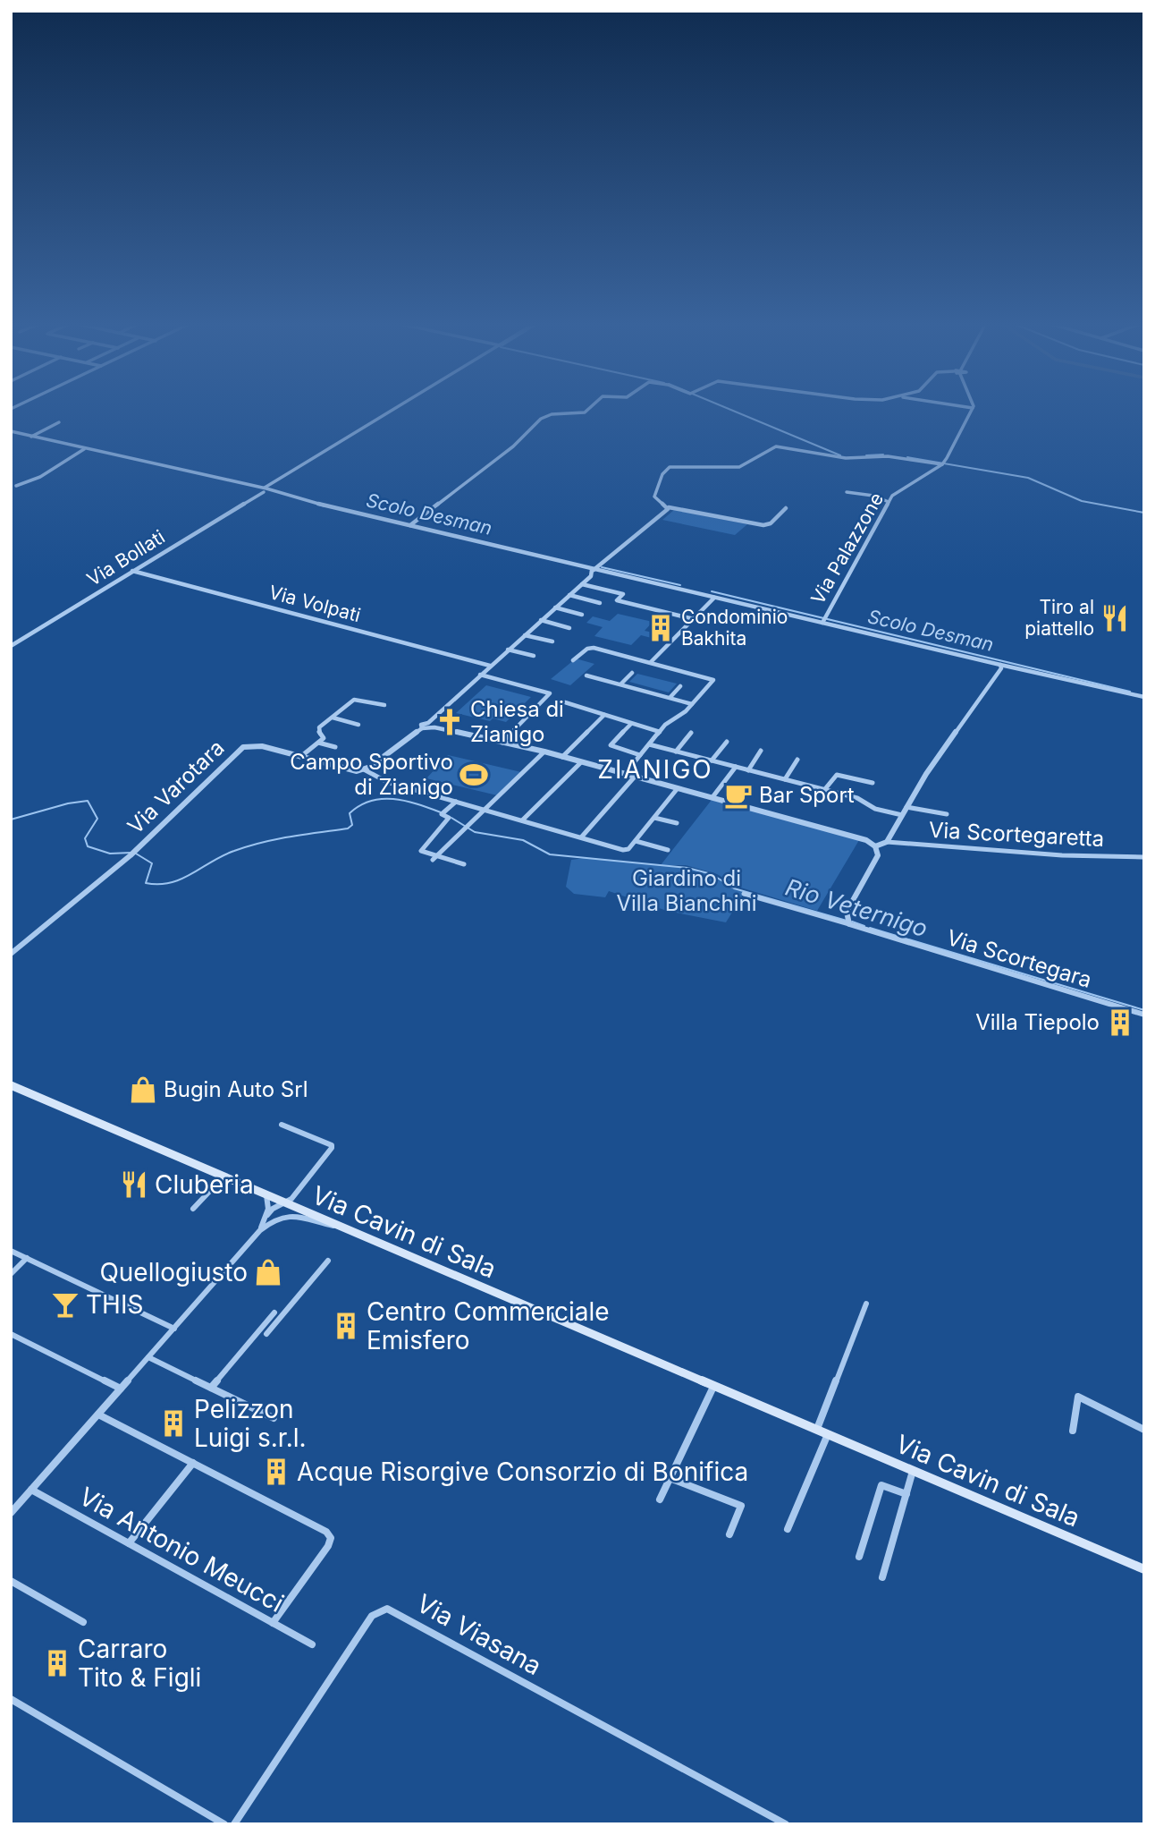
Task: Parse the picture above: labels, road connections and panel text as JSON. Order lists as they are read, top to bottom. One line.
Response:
{"streets":{"main road":["Via Cavin di Sala"],"street":["Via Palazzone","Via Bollati","Via Volpati","Via Varotara","Via Scortegaretta","Via Scortegara","Via Antonio Meucci","Via Viasana"]},"crossings":[["Via Bollati","Via Volpati"]],"districts":["ZIANIGO"],"water":["Scolo Desman","Rio Veternigo"],"parks":["Giardino di Villa Bianchini"],"places":{"restaurant":["Tiro al piattello","Cluberia"],"building":["Condominio Bakhita","Villa Tiepolo","Centro Commerciale Emisfero","Pelizzon Luigi s.r.l.","Acque Risorgive Consorzio di Bonifica","Carraro Tito & Figli"],"church":["Chiesa di Zianigo"],"sports":["Campo Sportivo di Zianigo"],"cafe":["Bar Sport"],"shop":["Bugin Auto Srl","Quellogiusto"],"bar":["THIS"]}}
